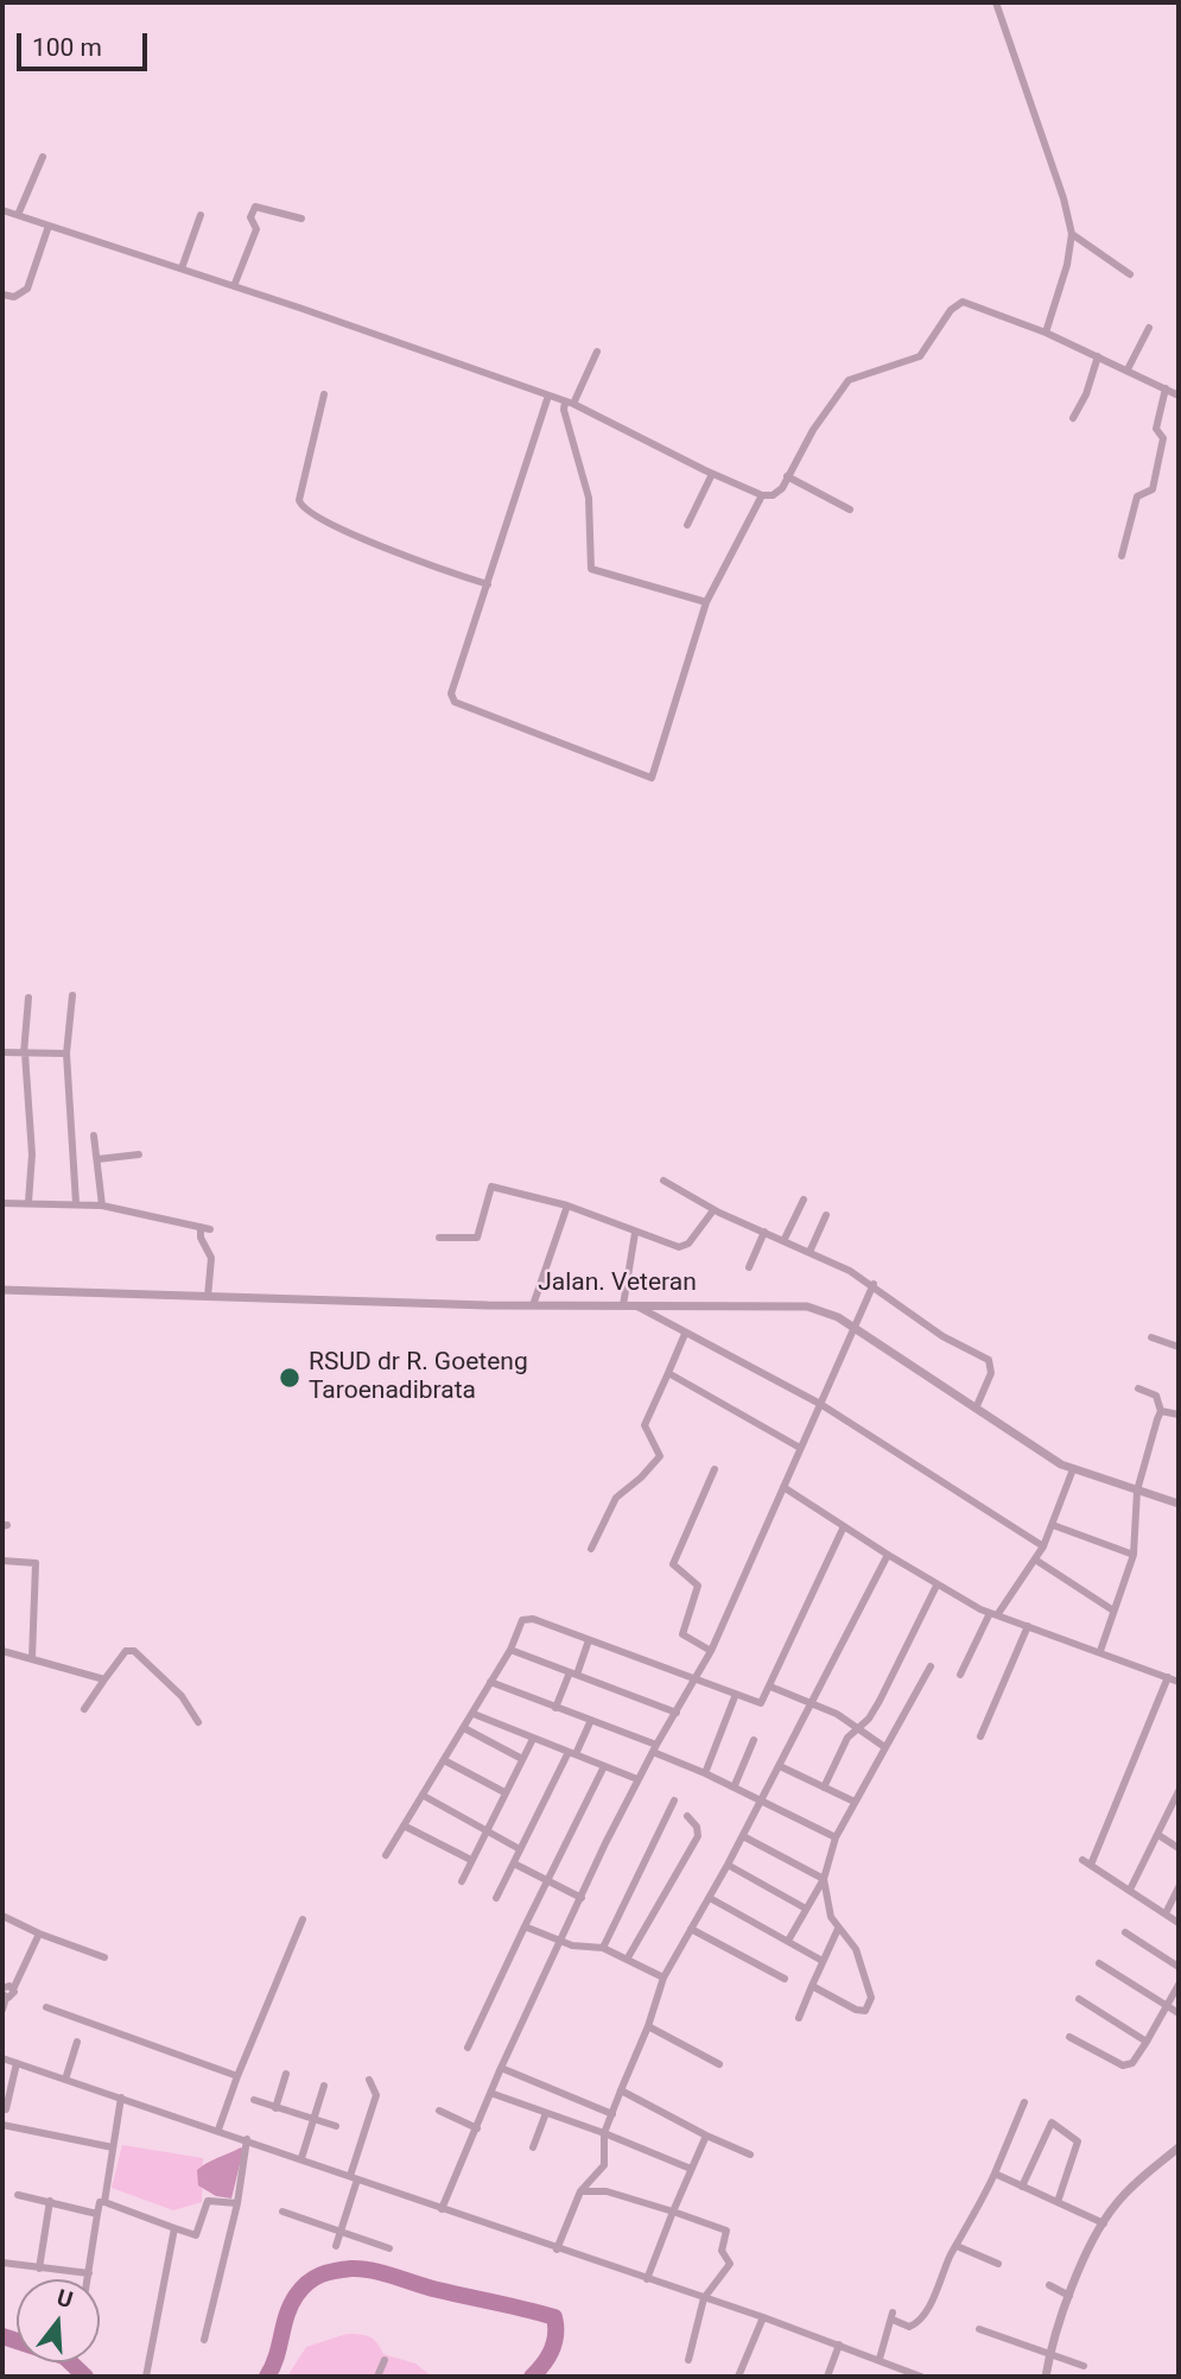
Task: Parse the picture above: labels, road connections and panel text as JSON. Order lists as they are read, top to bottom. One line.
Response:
{"streets":{"street":["Jalan. Veteran"]},"places":["RSUD dr R. Goeteng Taroenadibrata"],"scale_bar":"100 m","north":"top"}
